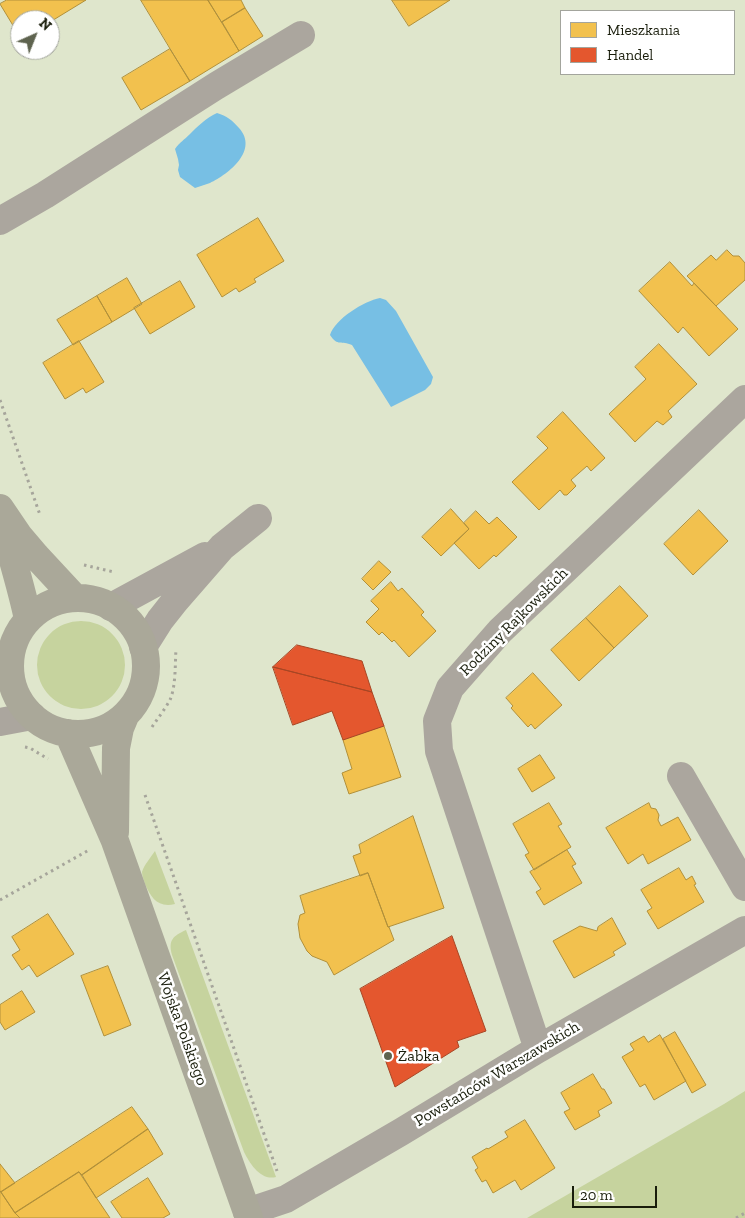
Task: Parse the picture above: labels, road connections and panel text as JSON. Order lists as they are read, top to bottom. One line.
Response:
{"streets":{"main road":["Wojska Polskiego"],"street":["Rodziny Rajkowskich","Powstańców Warszawskich"]},"crossings":[["Rodziny Rajkowskich","Powstańców Warszawskich"],["Wojska Polskiego","Powstańców Warszawskich"]],"places":["Żabka"],"legend":["Mieszkania","Handel"],"scale_bar":"20 m","north":"top right"}
